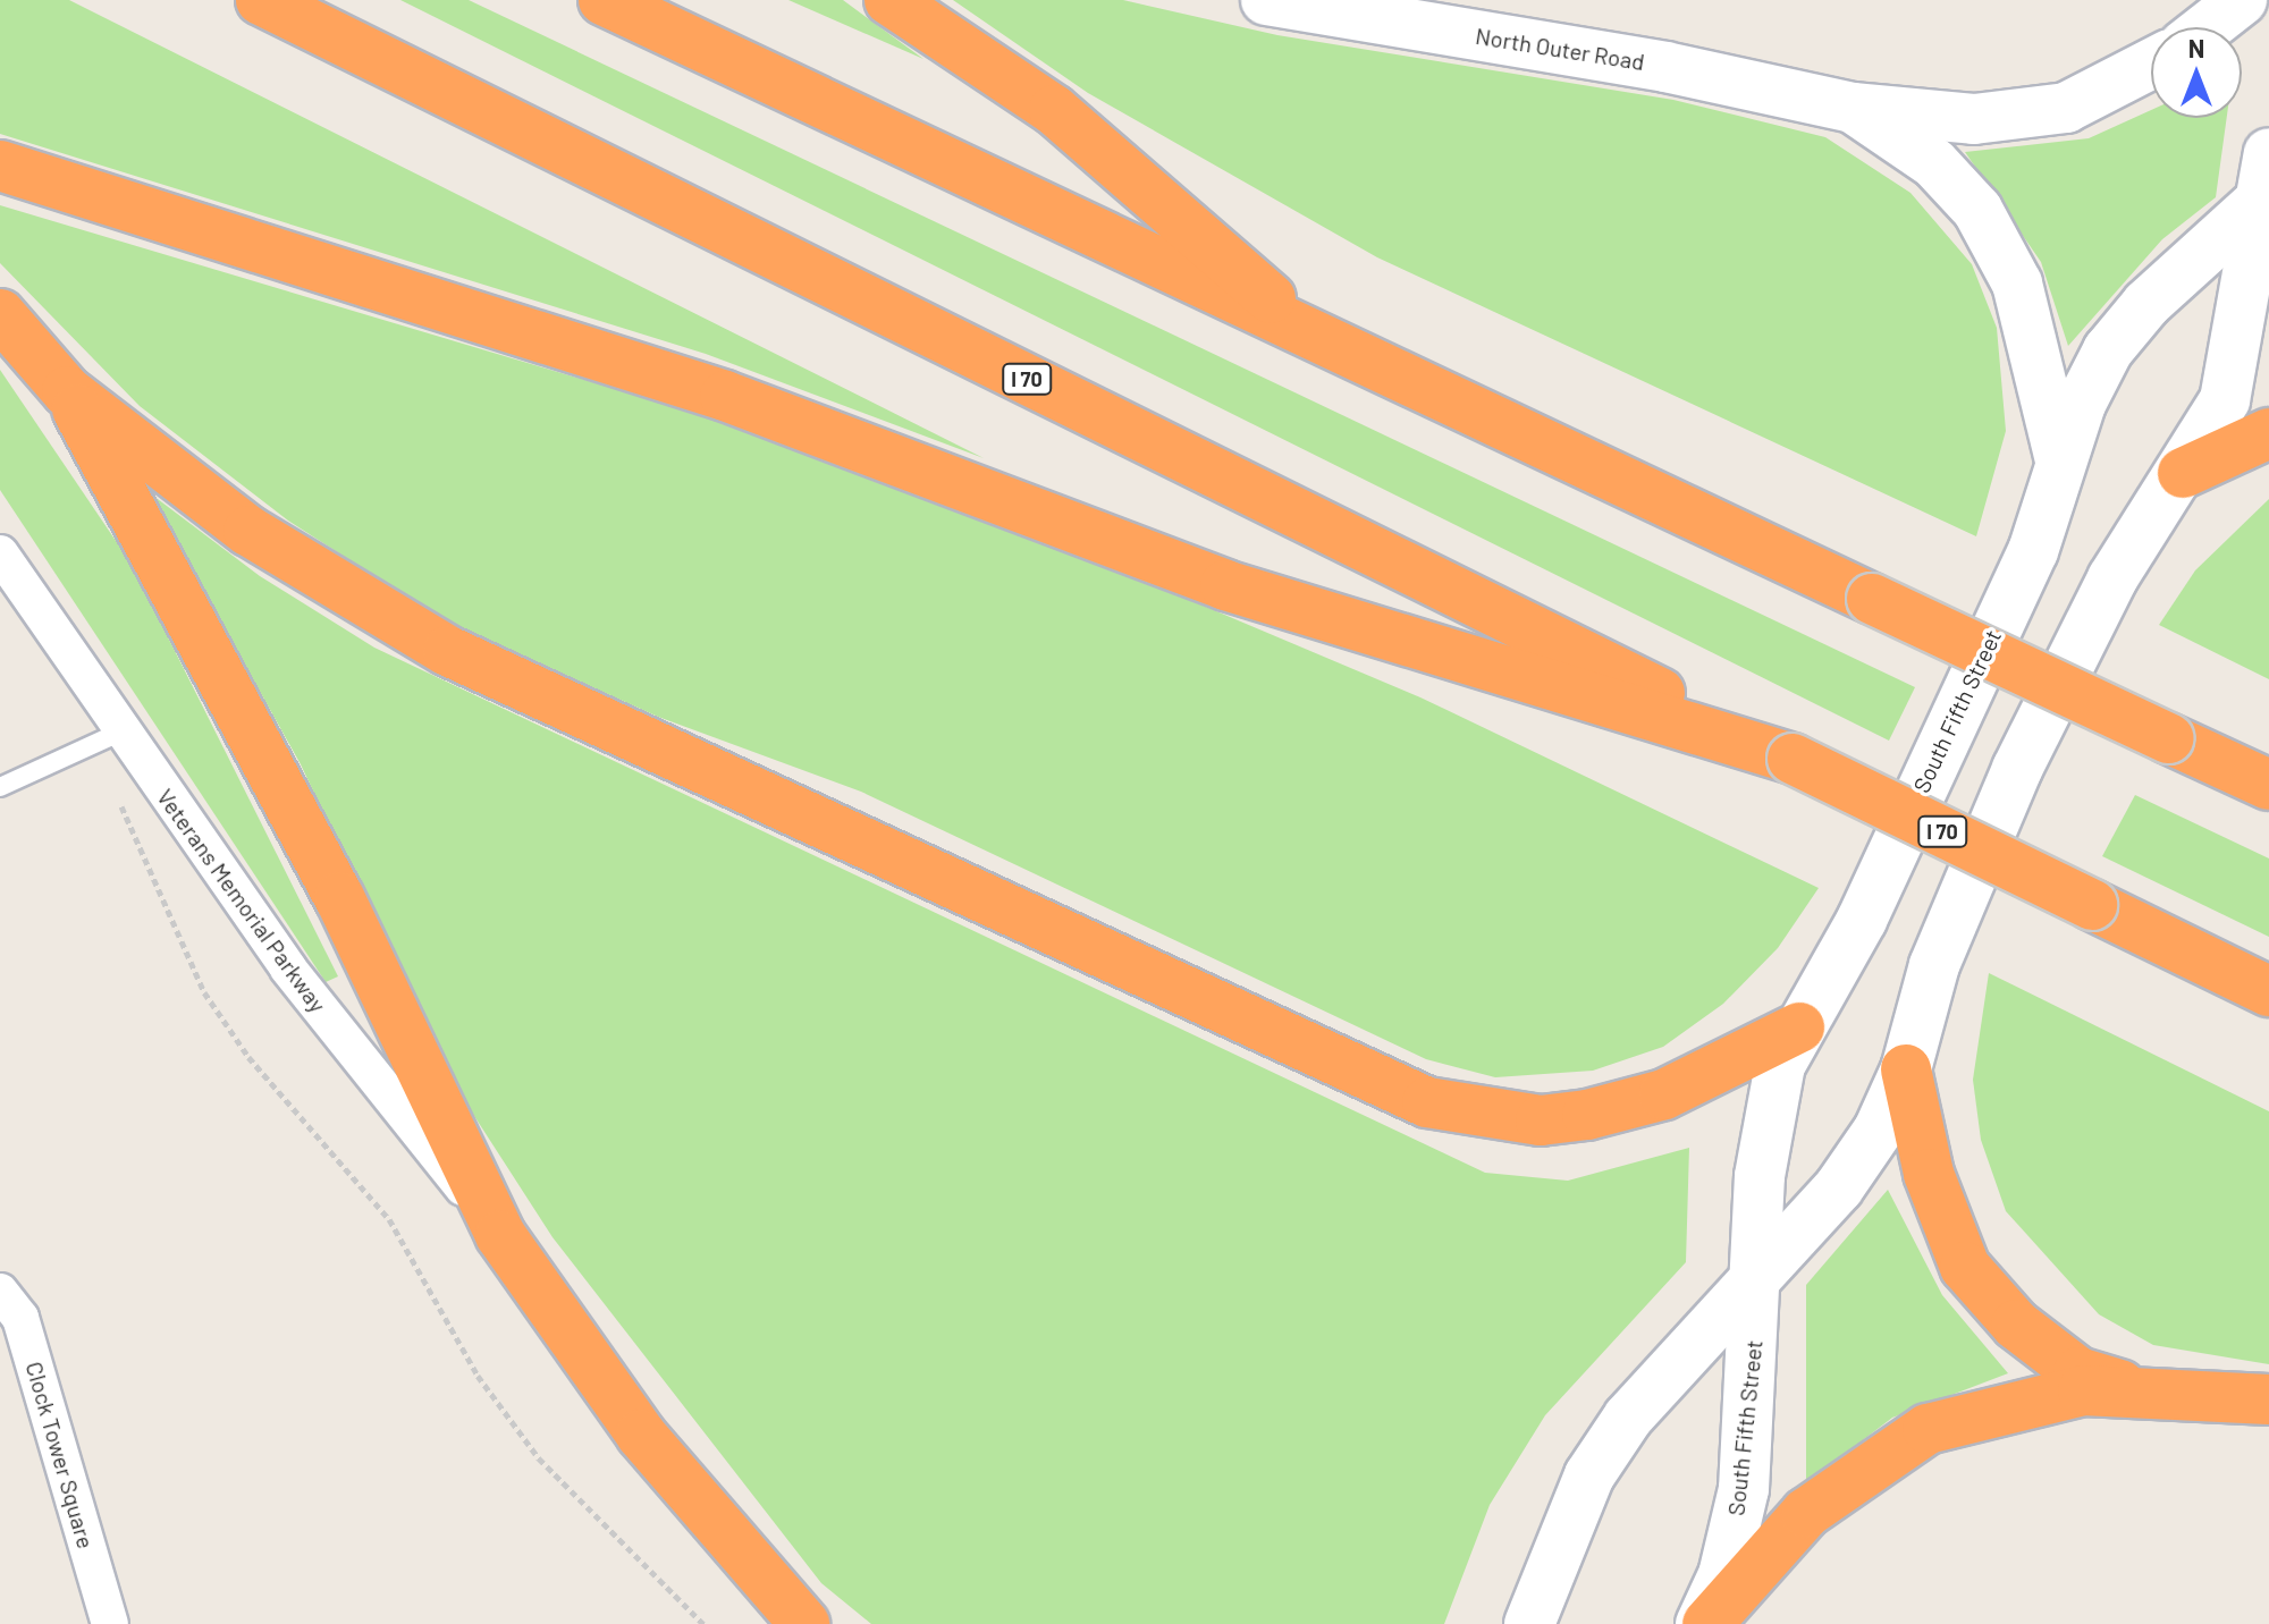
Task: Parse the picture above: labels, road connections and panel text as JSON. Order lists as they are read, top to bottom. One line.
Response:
{"streets":{"highway":["I 70"],"main road":["North Outer Road","South Fifth Street"],"street":["Veterans Memorial Parkway","Clock Tower Square"]},"north":"top"}
